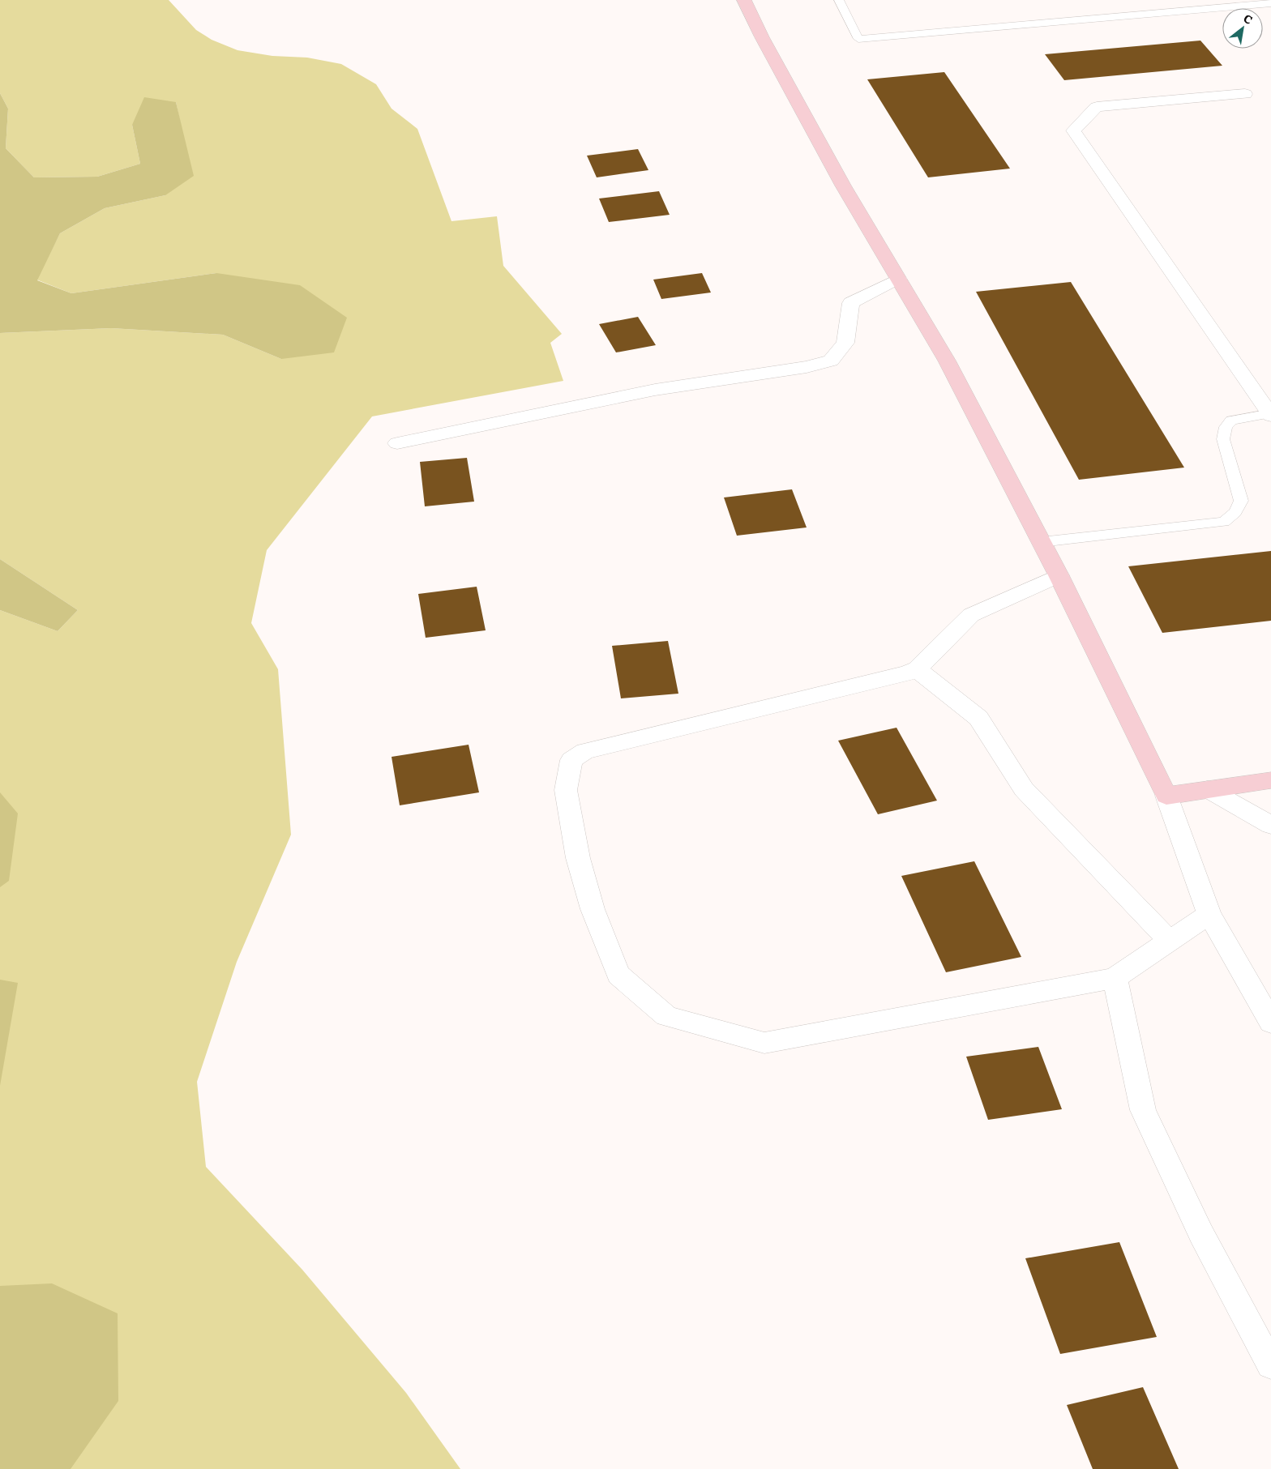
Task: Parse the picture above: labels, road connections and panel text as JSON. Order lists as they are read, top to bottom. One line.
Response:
{"north":"top right"}
